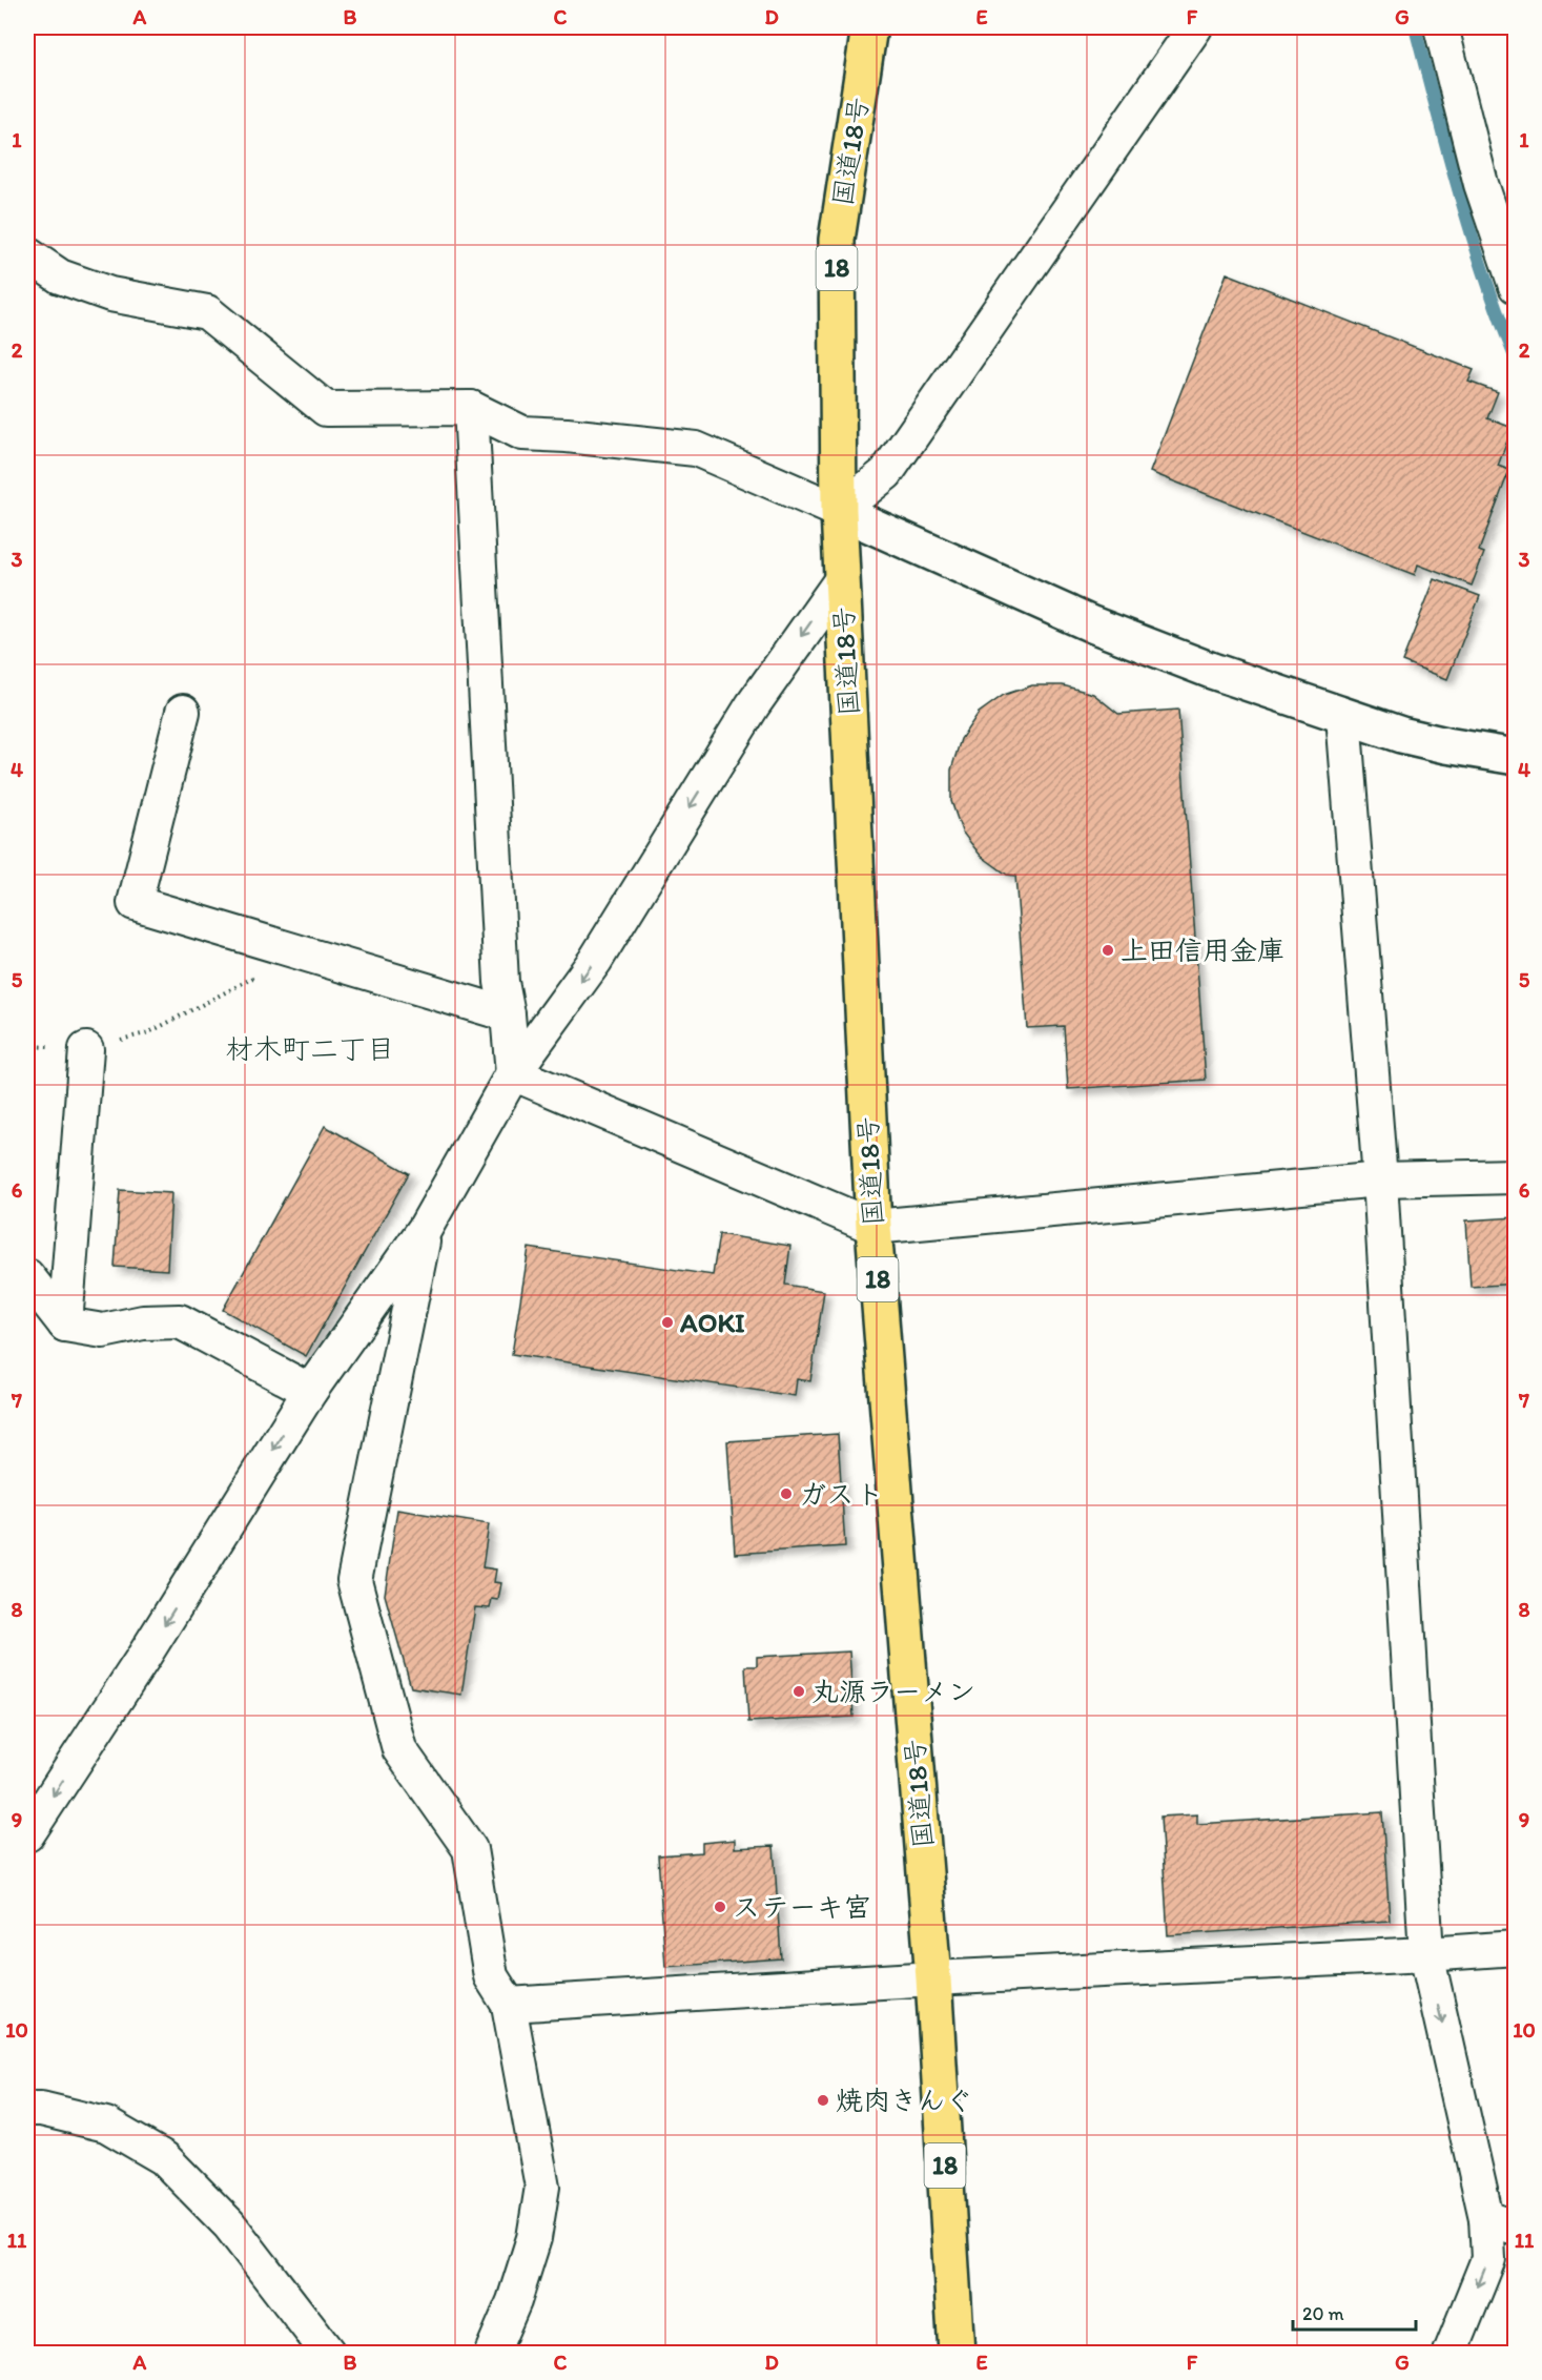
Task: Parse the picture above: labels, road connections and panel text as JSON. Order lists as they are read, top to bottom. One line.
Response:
{"streets":{"highway":["国道18号","18"]},"districts":["材木町二丁目"],"places":["上田信用金庫","AOKI","ガスト","丸源ラーメン","ステーキ宮","焼肉きんぐ"],"scale_bar":"20 m","grid":{"columns":["A","B","C","D","E","F","G"],"rows":["1","2","3","4","5","6","7","8","9","10","11"]}}
